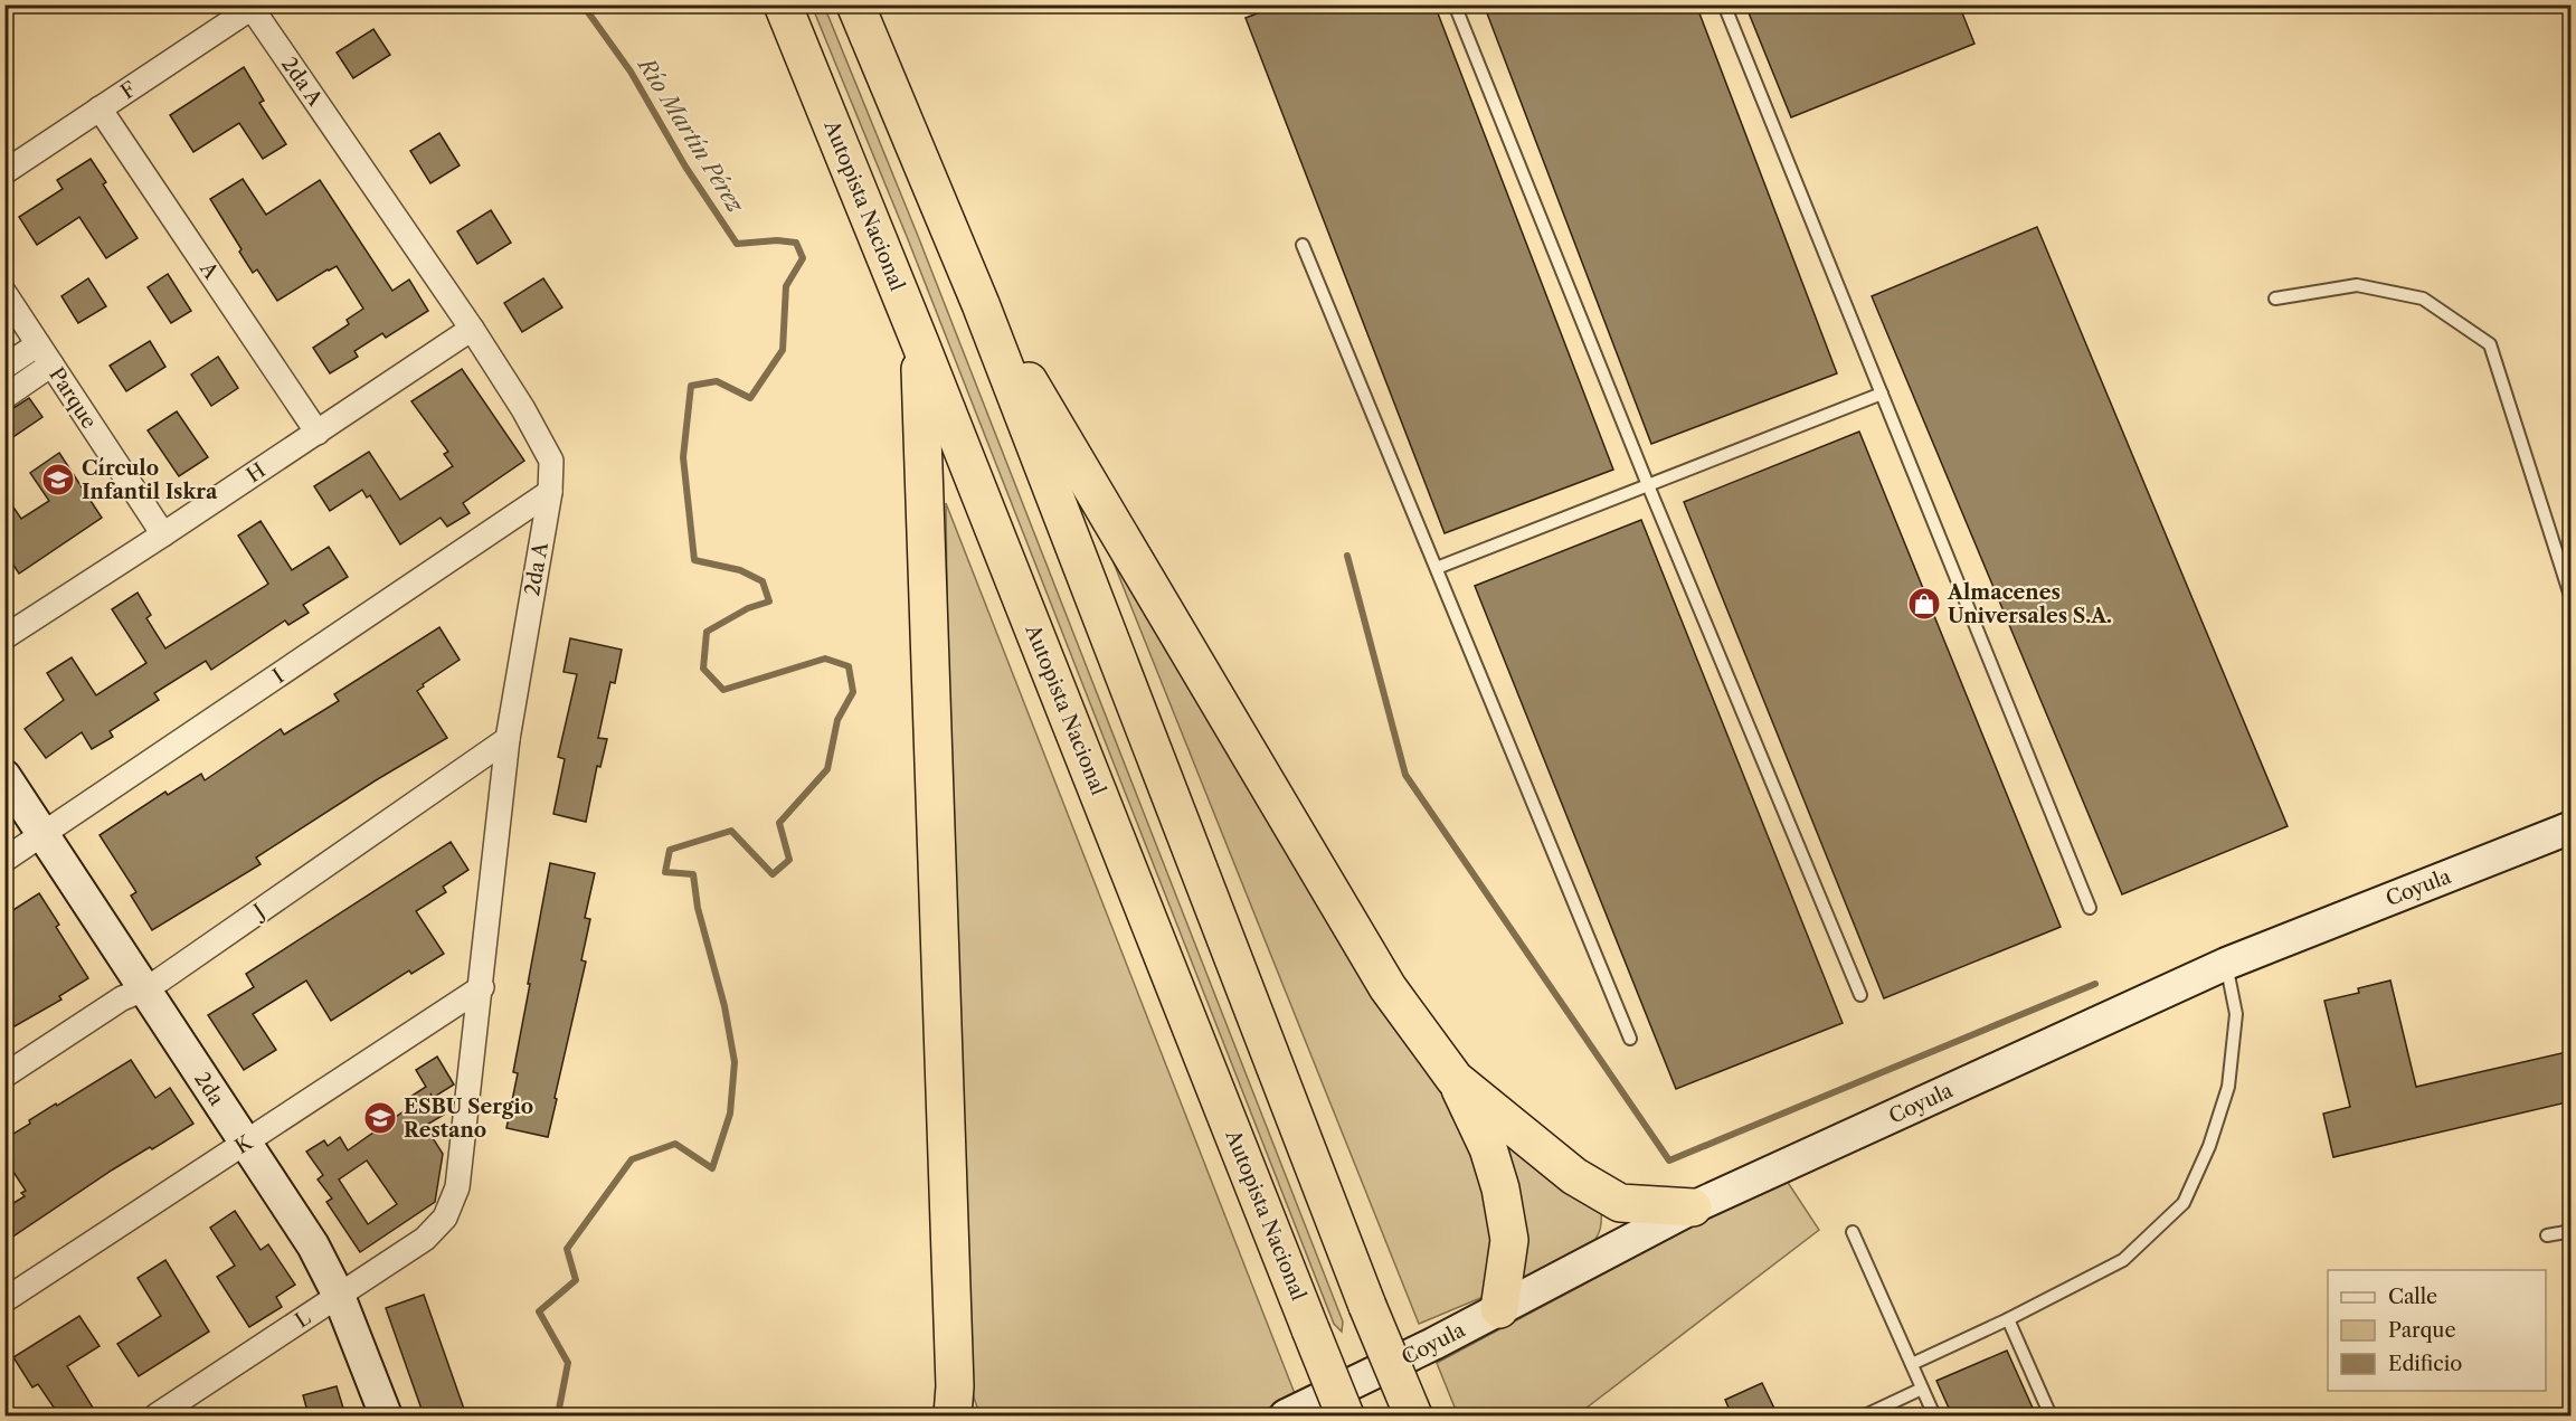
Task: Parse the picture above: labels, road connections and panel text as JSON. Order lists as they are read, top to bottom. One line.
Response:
{"streets":{"highway":["Autopista Nacional"],"street":["2da A","F","A","Parque","H","I","Coyula","J","2da","K","L"]},"crossings":[["2da A","F"],["2da A","H"],["2da A","I"],["2da A","J"],["2da A","K"],["2da A","L"],["F","A"],["A","H"],["Parque","H"],["I","2da"],["J","2da"],["2da","K"],["2da","L"]],"water":["Río Martín Pérez"],"places":{"school or university":["Círculo Infantil Iskra","ESBU Sergio Restano"],"shop":["Almacenes Universales S.A."]},"legend":["Calle","Parque","Edificio"]}
